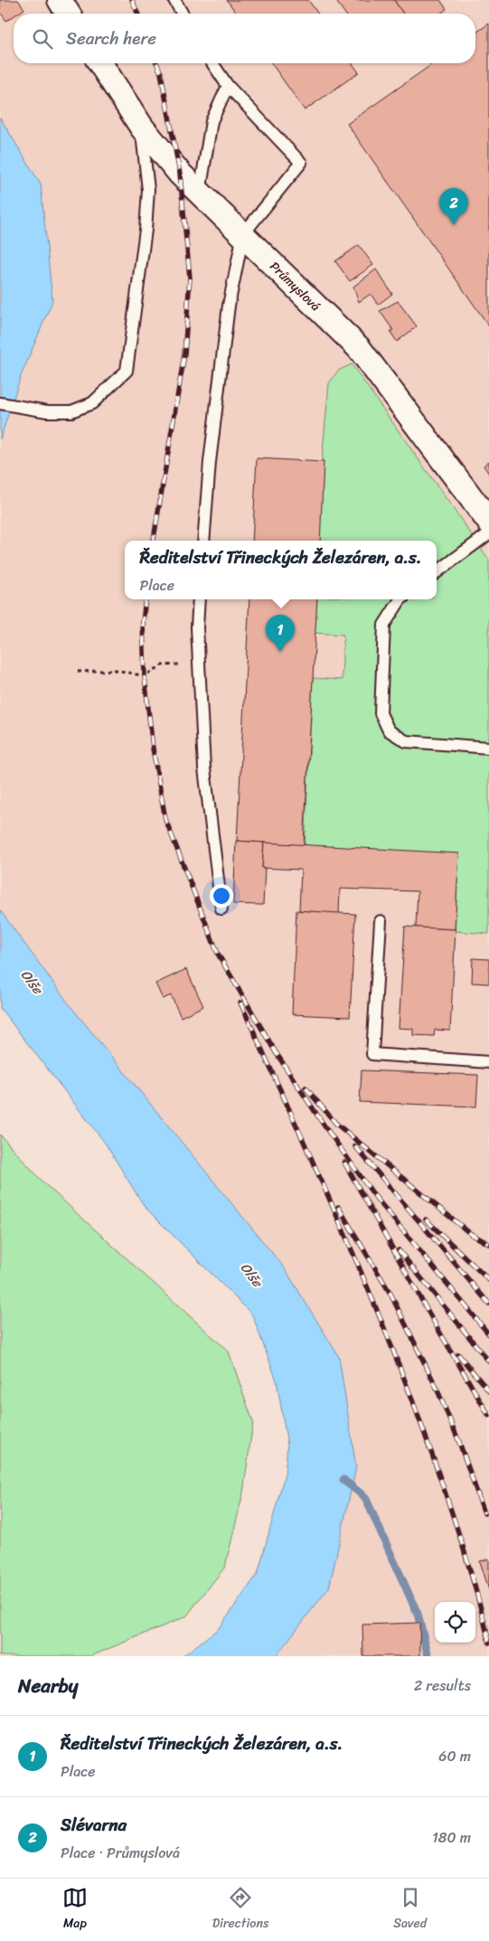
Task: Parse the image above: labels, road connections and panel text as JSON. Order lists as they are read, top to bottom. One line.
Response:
{"streets":{"street":["Průmyslová"]},"water":["Olše"],"page":{"search":"Search here","pins":["2","1"],"popup":["Ředitelství Třineckých Železáren, a.s.","Place"],"heading":["Nearby","2 results"],"list":[{"mark":"1","name":"Ředitelství Třineckých Železáren, a.s.","note":"Place","value":"60 m"},{"mark":"2","name":"Slévarna","note":"Place · Průmyslová","value":"180 m"}],"nav":["Map","Directions","Saved"]}}
